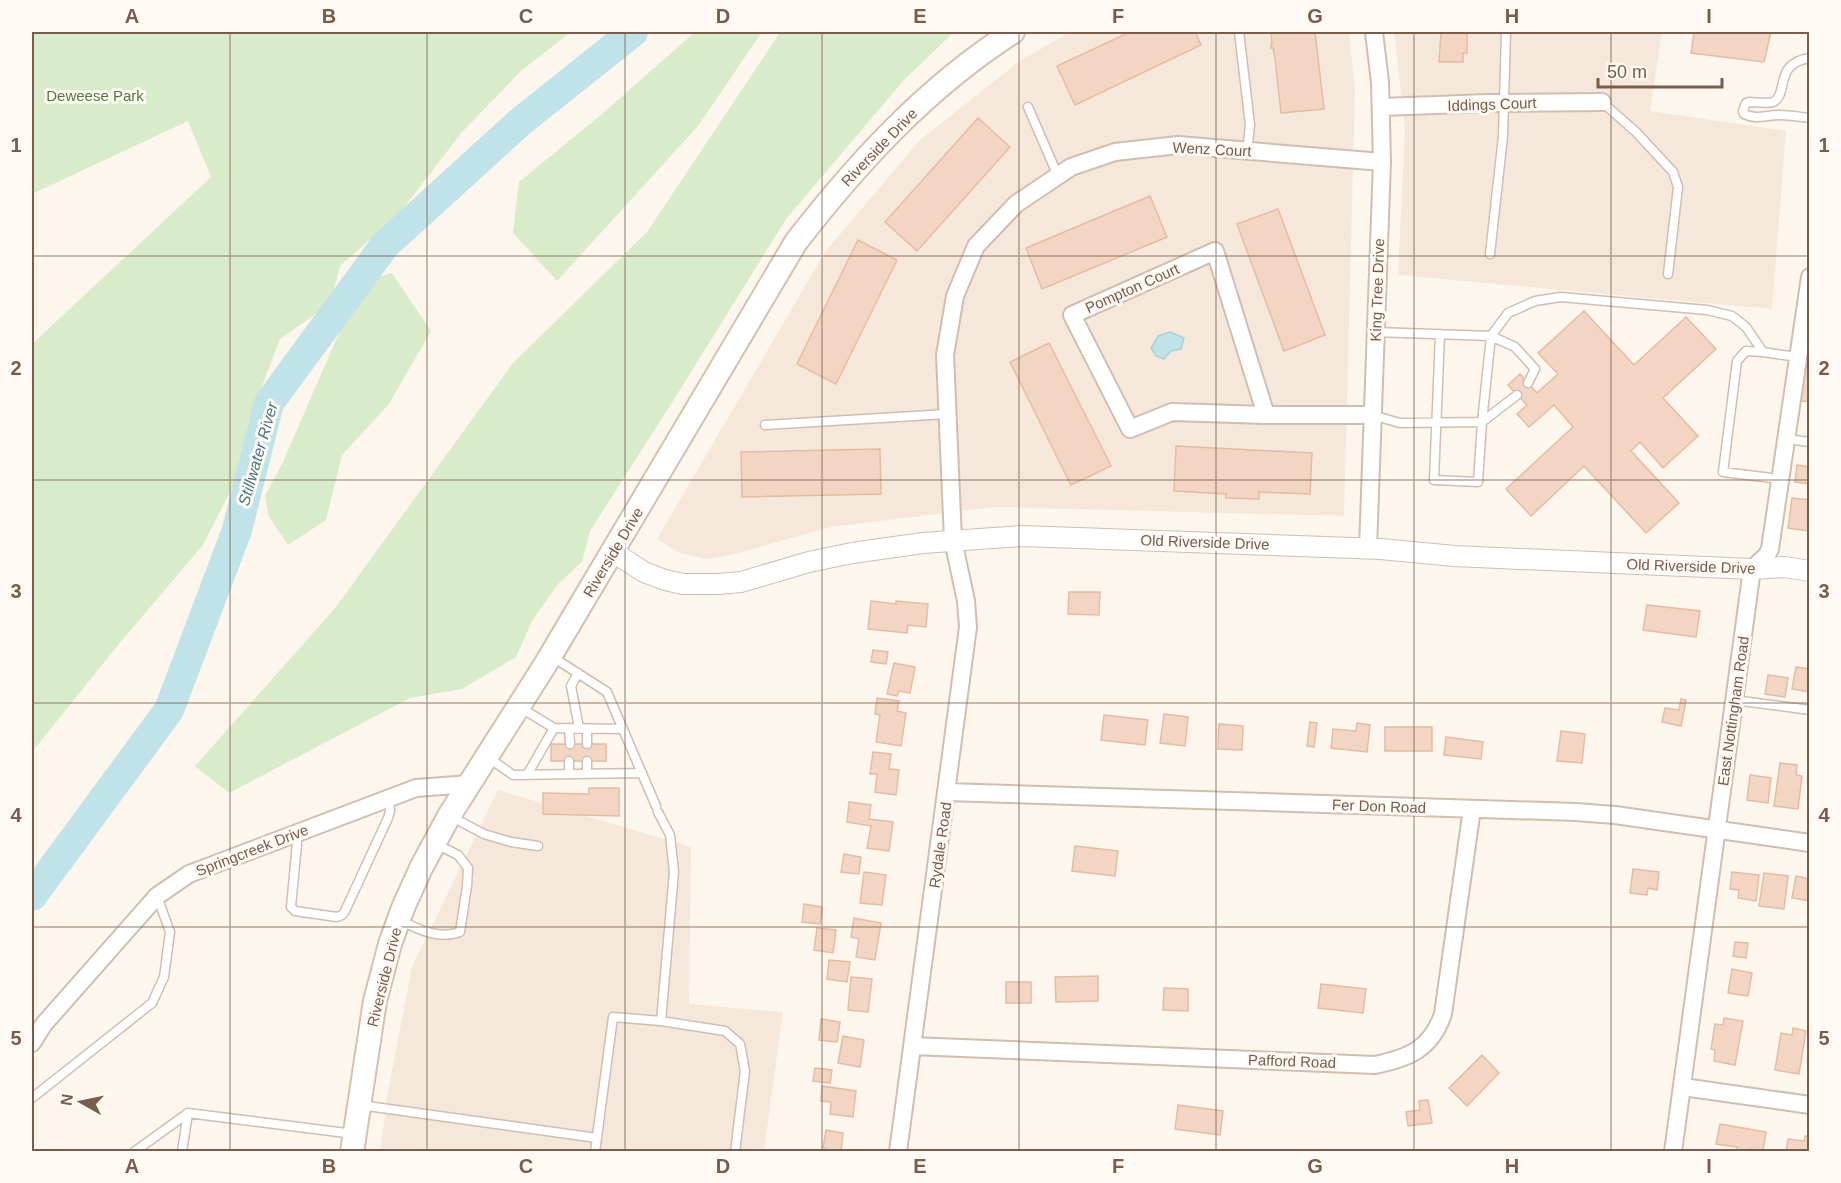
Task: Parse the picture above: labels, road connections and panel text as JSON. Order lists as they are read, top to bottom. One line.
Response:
{"streets":{"main road":["Riverside Drive"],"street":["Iddings Court","Wenz Court","Pompton Court","King Tree Drive","Old Riverside Drive","East Nottingham Road","Fer Don Road","Rydale Road","Springcreek Drive","Pafford Road"]},"crossings":[["Iddings Court","King Tree Drive"],["Riverside Drive","Old Riverside Drive"],["Riverside Drive","Springcreek Drive"],["Wenz Court","King Tree Drive"],["Wenz Court","Old Riverside Drive"],["Wenz Court","Rydale Road"],["Pompton Court","King Tree Drive"],["King Tree Drive","Old Riverside Drive"],["Old Riverside Drive","East Nottingham Road"],["Old Riverside Drive","Rydale Road"],["East Nottingham Road","Fer Don Road"],["Fer Don Road","Rydale Road"],["Fer Don Road","Pafford Road"],["Rydale Road","Pafford Road"]],"water":["Stillwater River"],"parks":["Deweese Park"],"scale_bar":"50 m","north":"left","grid":{"columns":["A","B","C","D","E","F","G","H","I"],"rows":["1","2","3","4","5"]}}
